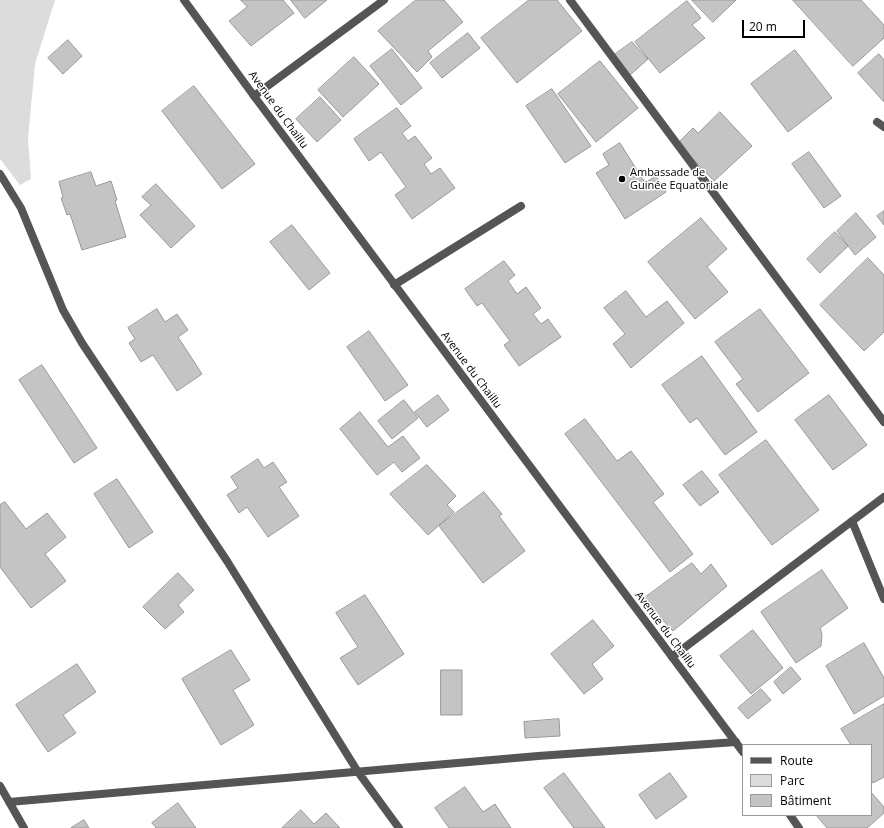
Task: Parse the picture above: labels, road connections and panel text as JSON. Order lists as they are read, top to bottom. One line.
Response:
{"streets":{"street":["Avenue du Chaillu"]},"places":["Ambassade de Guinée Equatoriale"],"legend":["Route","Parc","Bâtiment"],"scale_bar":"20 m"}
